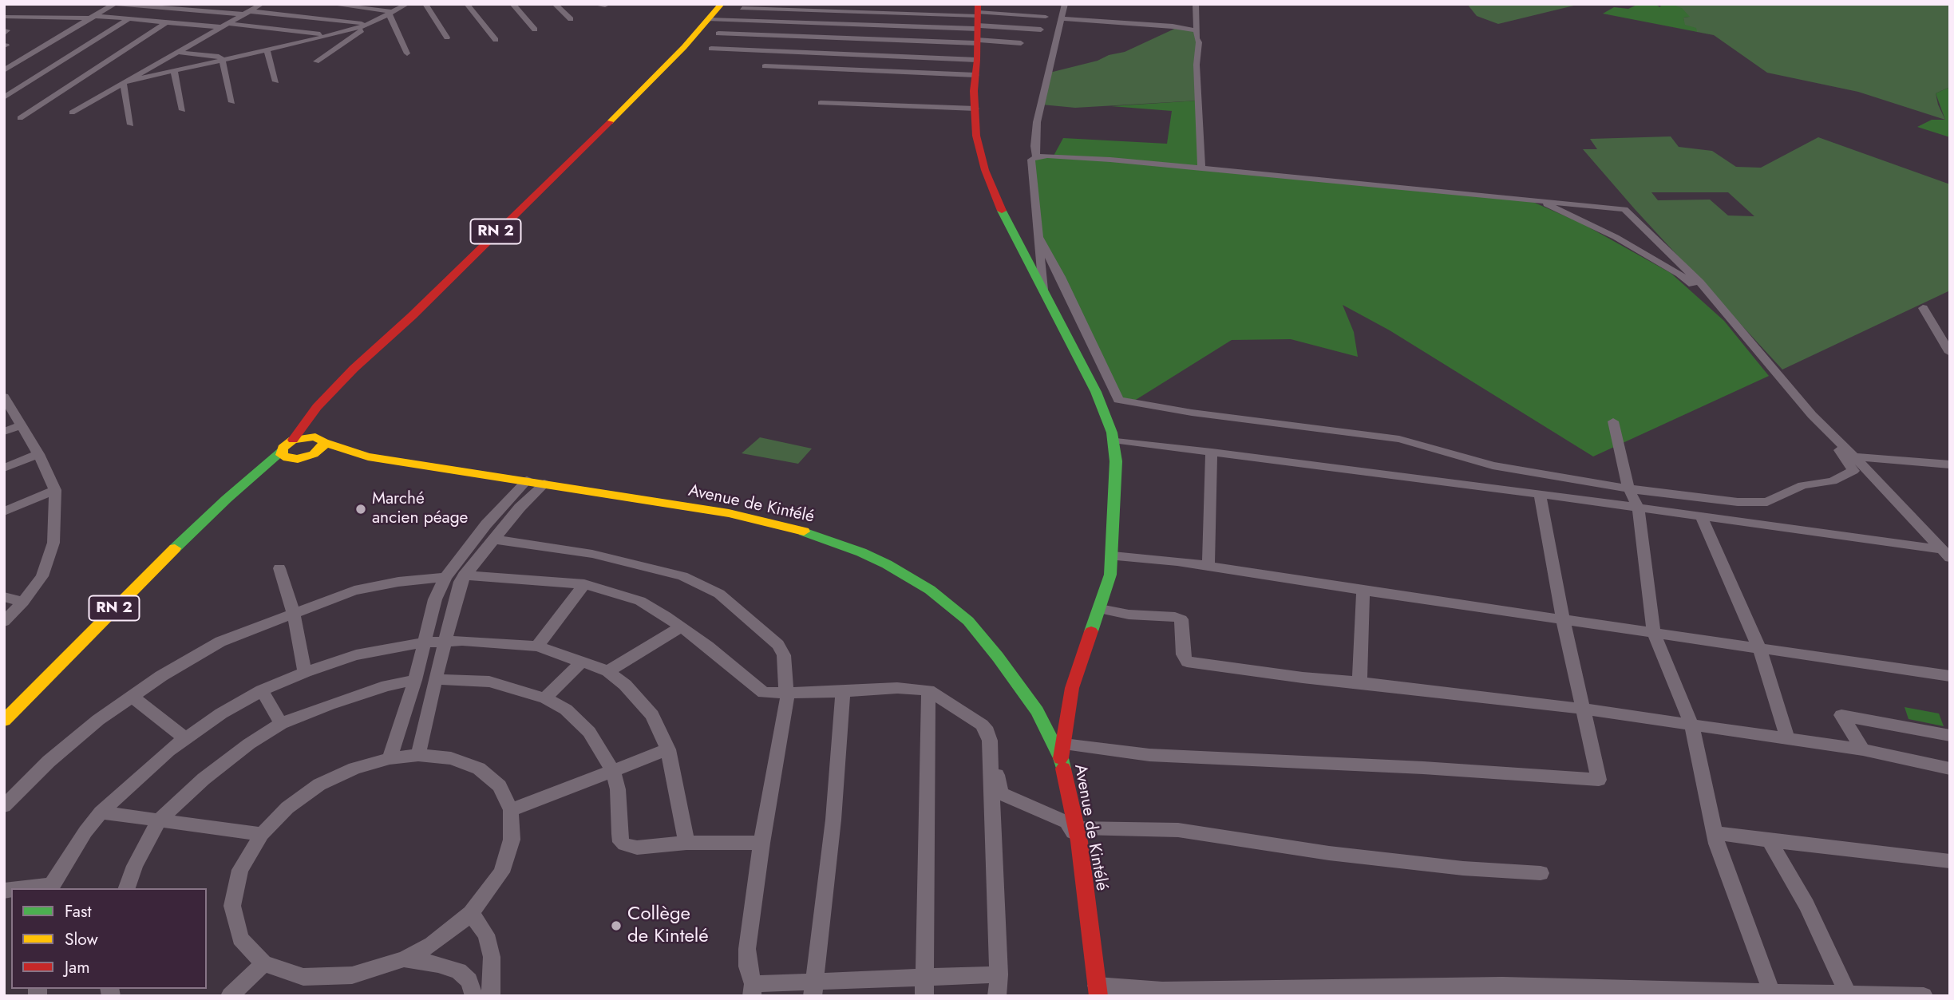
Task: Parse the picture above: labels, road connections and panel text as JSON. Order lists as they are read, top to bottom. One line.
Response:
{"streets":{"main road":["RN 2","Avenue de Kintélé"]},"crossings":[["RN 2","Avenue de Kintélé"]],"places":["Marché ancien péage","Collège de Kintelé"],"legend":["Fast","Slow","Jam"]}
